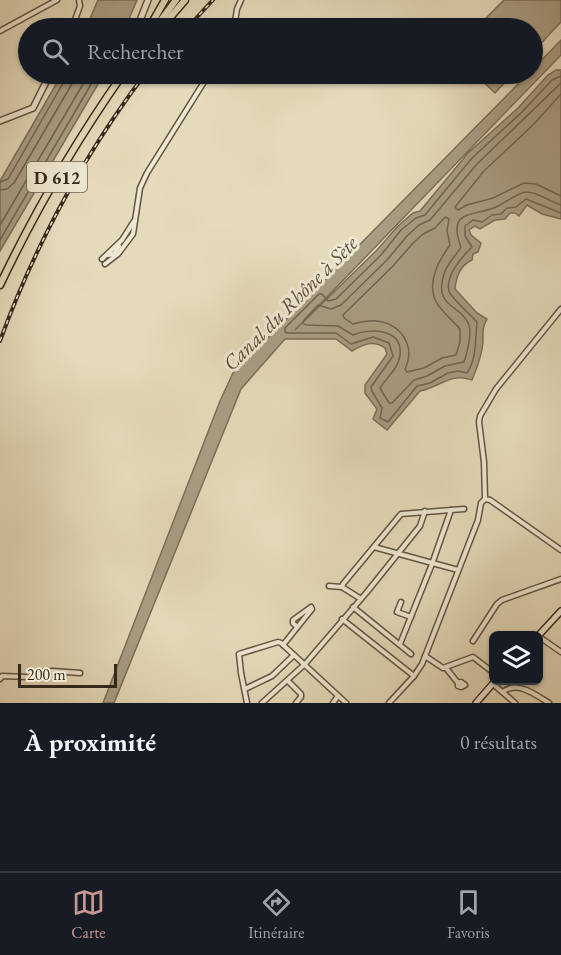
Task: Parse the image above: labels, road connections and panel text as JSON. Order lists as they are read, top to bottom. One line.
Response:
{"streets":{"main road":["D 612"]},"water":["Canal du Rhône à Sète"],"scale_bar":"200 m","page":{"search":"Rechercher","scale":"200 m","heading":["À proximité","0 résultats"],"nav":["Carte","Itinéraire","Favoris"]}}
